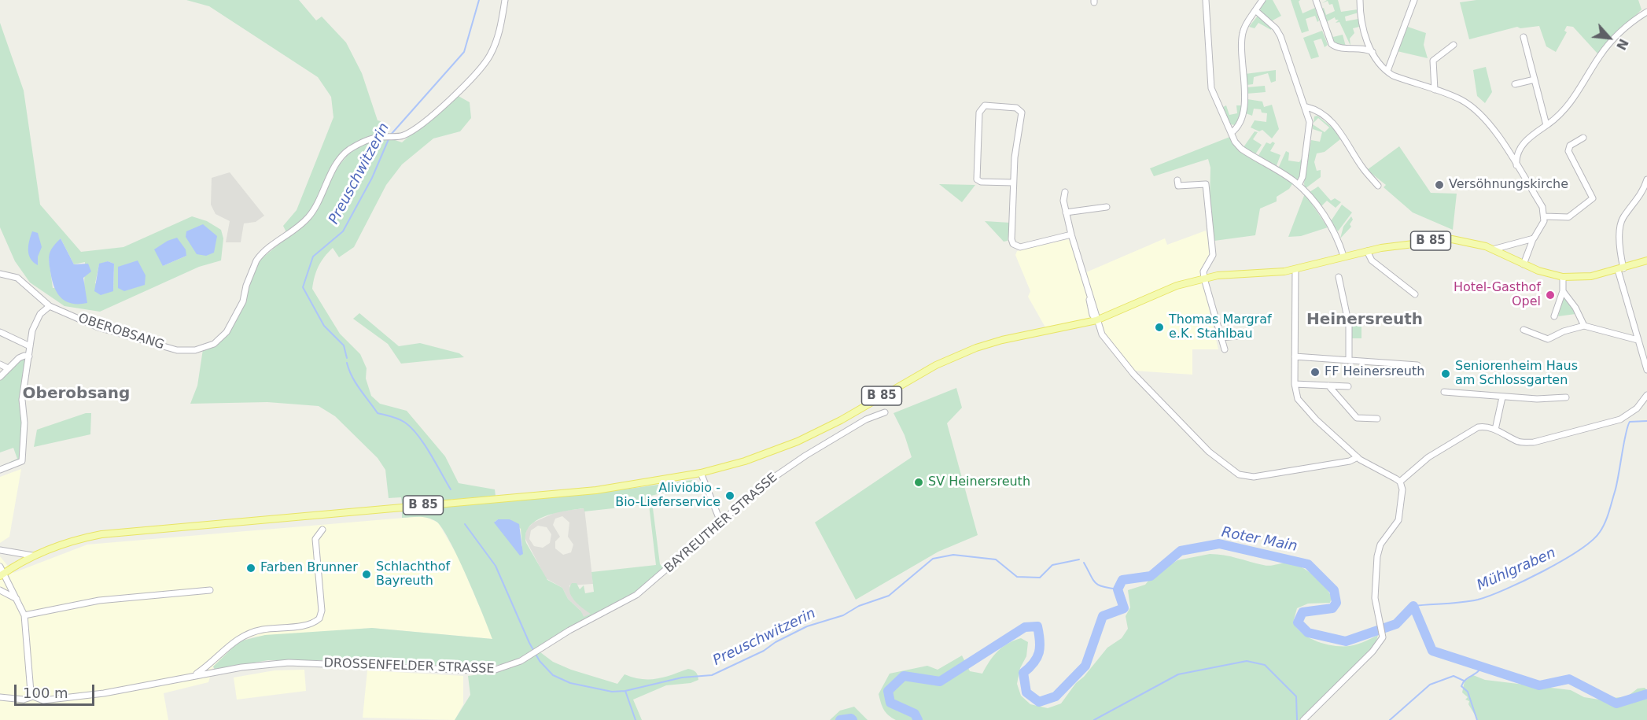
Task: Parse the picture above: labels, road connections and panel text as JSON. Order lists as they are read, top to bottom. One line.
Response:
{"streets":{"main road":["B 85"],"street":["OBEROBSANG","BAYREUTHER STRASSE","DROSSENFELDER STRASSE"]},"crossings":[["BAYREUTHER STRASSE","DROSSENFELDER STRASSE"]],"districts":["Heinersreuth","Oberobsang"],"water":["Preuschwitzerin","Roter Main","Mühlgraben"],"places":["Versöhnungskirche","Hotel-Gasthof Opel","Thomas Margraf e.K. Stahlbau","FF Heinersreuth","Seniorenheim Haus am Schlossgarten","SV Heinersreuth","Aliviobio - Bio-Lieferservice","Farben Brunner","Schlachthof Bayreuth"],"scale_bar":"100 m","north":"bottom right"}
